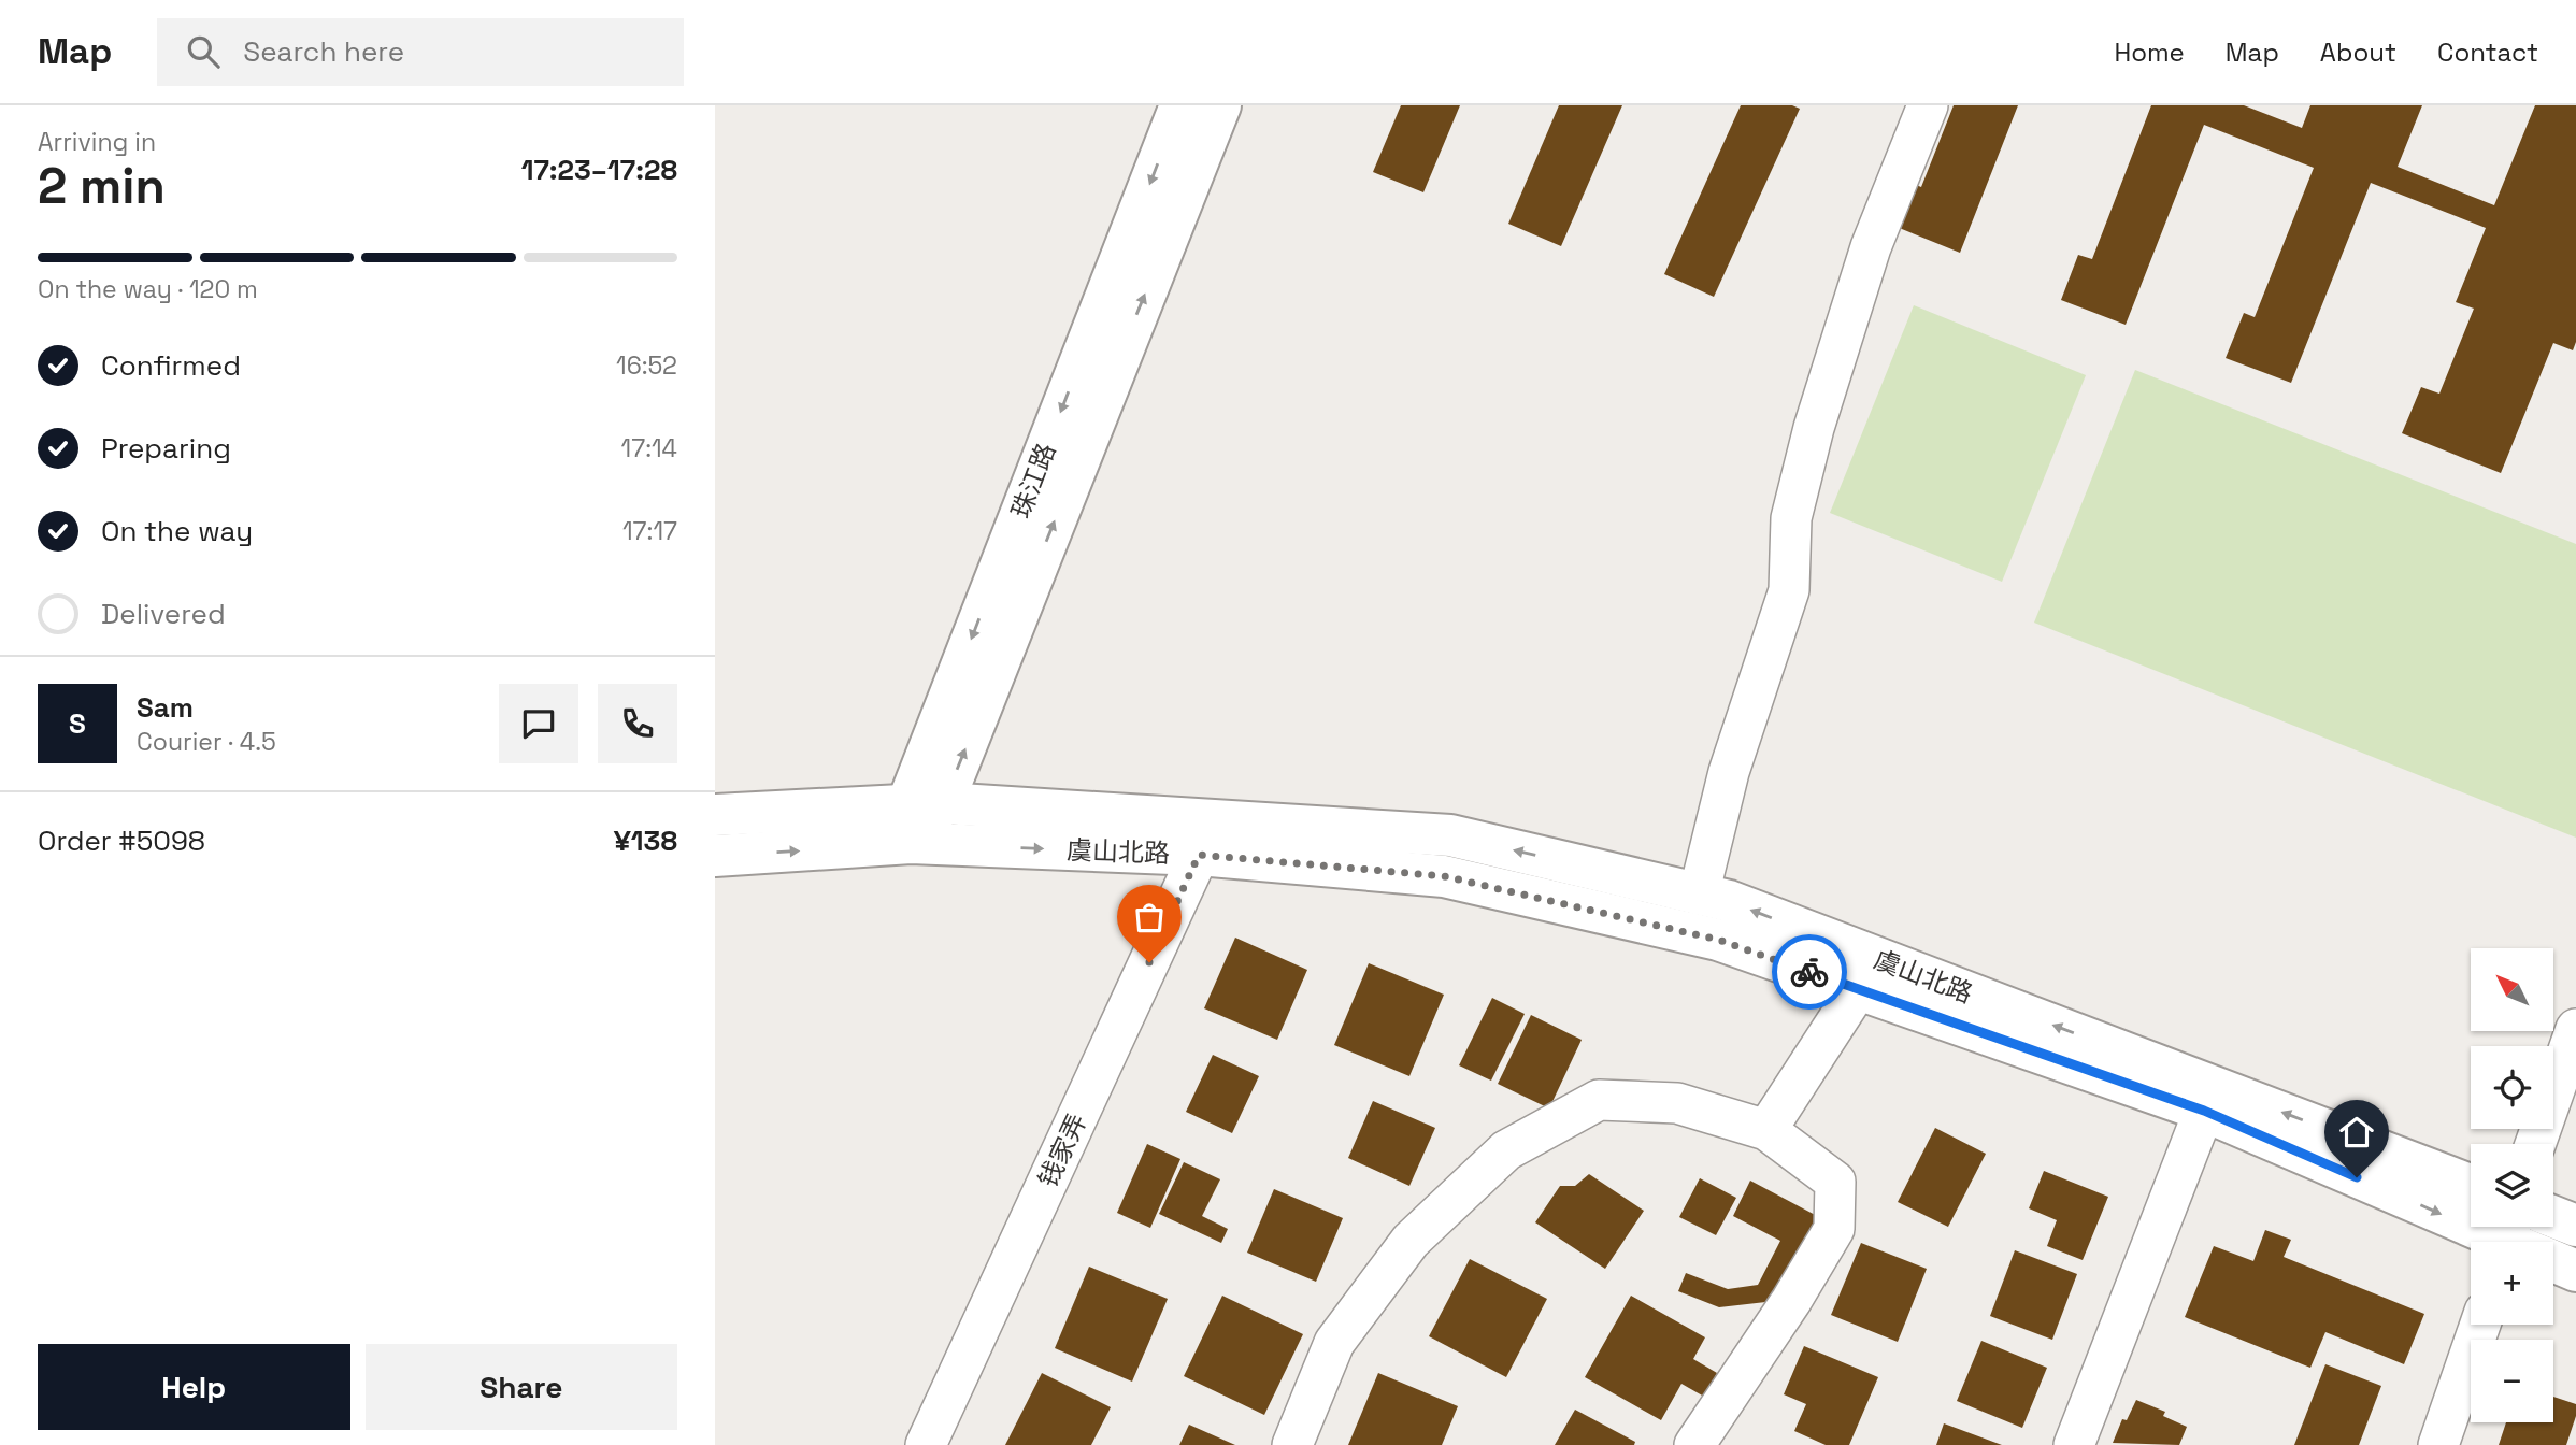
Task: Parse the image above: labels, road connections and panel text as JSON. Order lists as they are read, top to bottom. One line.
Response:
{"streets":{"main road":["珠江路","虞山北路"],"street":["钱家弄"]},"crossings":[["珠江路","虞山北路"],["虞山北路","钱家弄"]],"north":"top left","page":{"header":"Map","search":"Search here","nav":["Home","Map","About","Contact"],"heading":["2 min","Arriving in","17:23–17:28"],"panel":["Sam","Courier · 4.5","Order #5098","¥138"],"bar":"On the way · 120 m","list":[["Confirmed","16:52"],["Preparing","17:14"],["On the way","17:17"],"Delivered"],"round":"S","map_buttons":["+","−"],"buttons":["Help","Share"]}}
